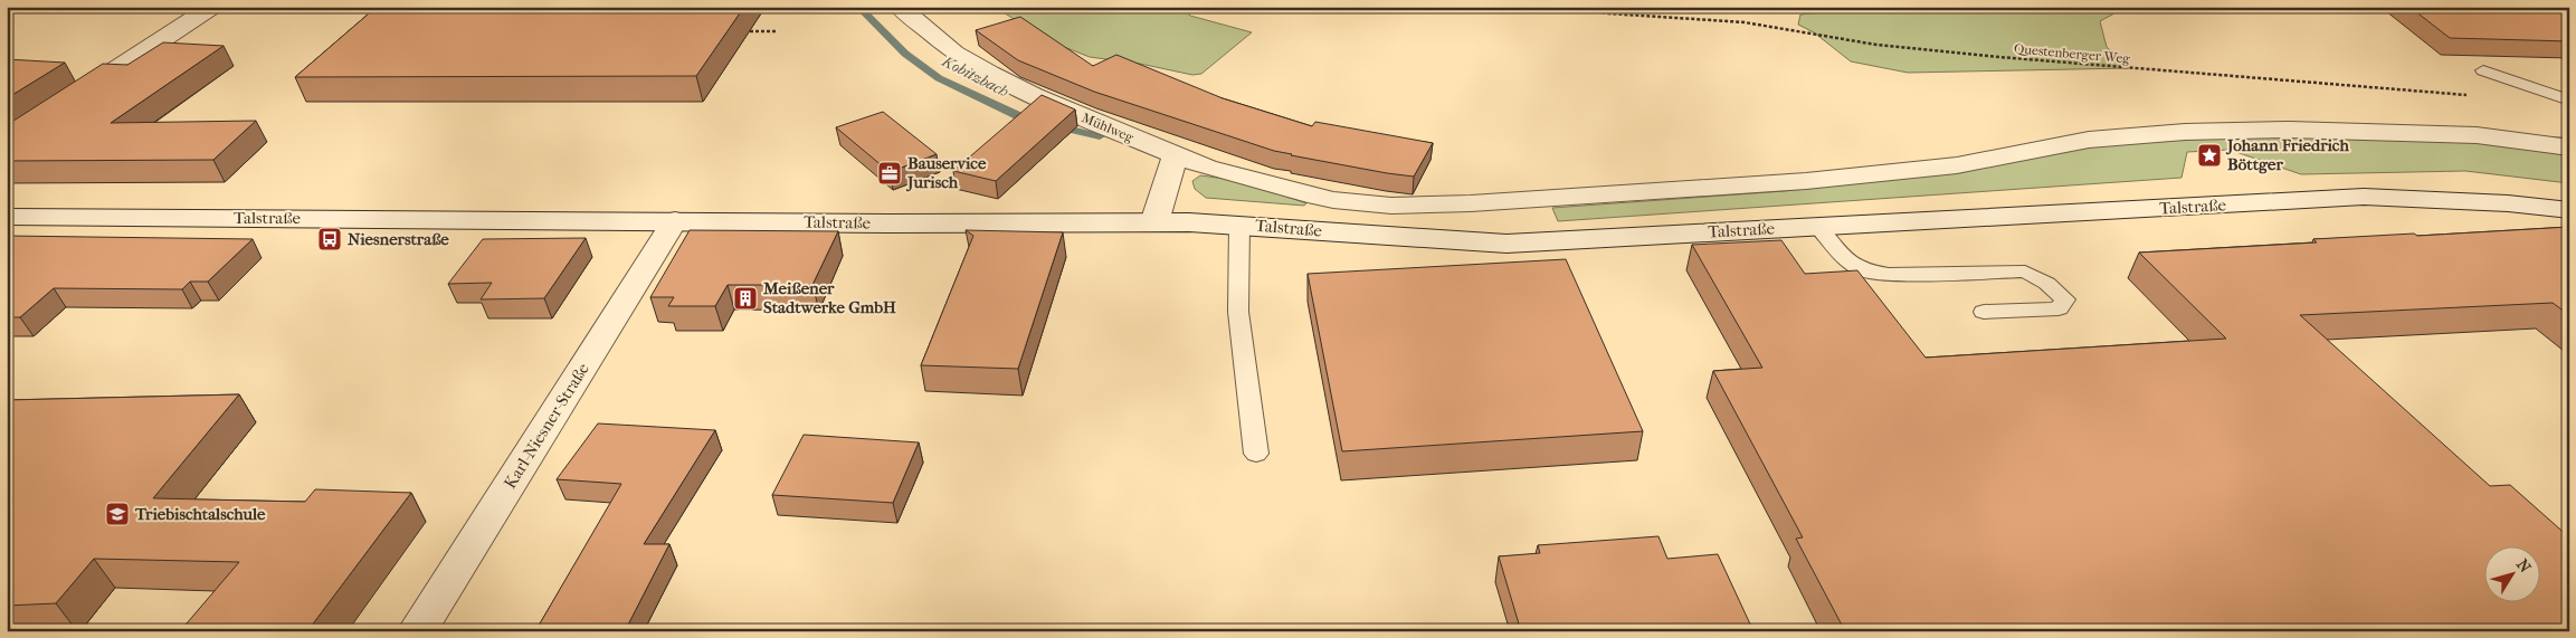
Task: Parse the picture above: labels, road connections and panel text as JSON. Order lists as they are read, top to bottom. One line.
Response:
{"streets":{"street":["Mühlweg","Talstraße","Karl-Niesner-Straße"],"path":["Questenberger Weg"]},"crossings":[["Mühlweg","Talstraße"],["Talstraße","Karl-Niesner-Straße"]],"water":["Kobitzbach"],"places":{"place":["Johann Friedrich Böttger"],"office":["Bauservice Jurisch"],"bus stop":["Niesnerstraße"],"building":["Meißener Stadtwerke GmbH"],"school or university":["Triebischtalschule"]},"north":"top right"}
